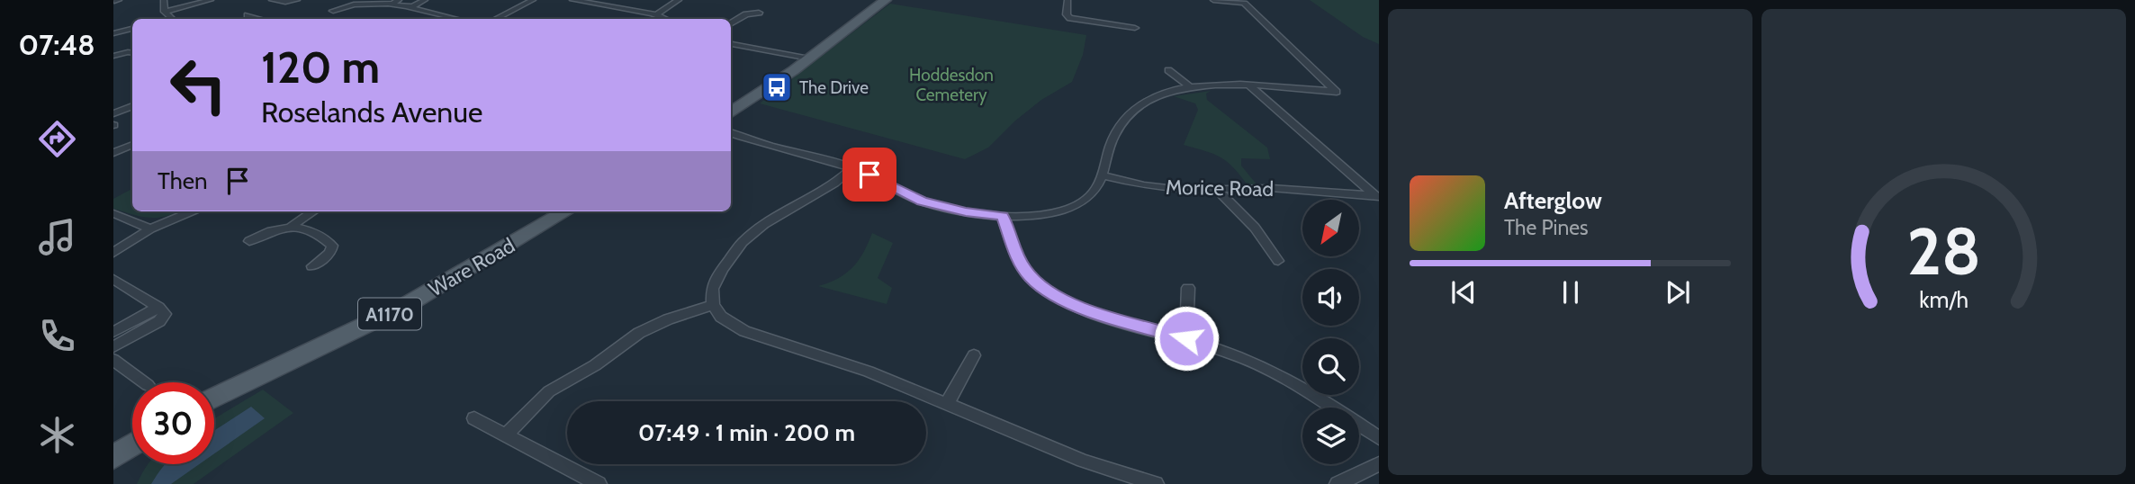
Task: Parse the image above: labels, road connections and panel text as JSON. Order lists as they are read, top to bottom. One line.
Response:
{"streets":{"main road":["Ware Road","A1170"],"street":["Morice Road"]},"parks":["Hoddesdon Cemetery"],"places":{"bus stop":["The Drive"]},"north":"bottom left","page":{"tabs":"07:48","turn":["120 m","Roselands Avenue"],"then":"Then","song":["Afterglow","The Pines"],"limit":"30","trip":"07:49 · 1 min · 200 m","gauge":["28","km/h"]}}
